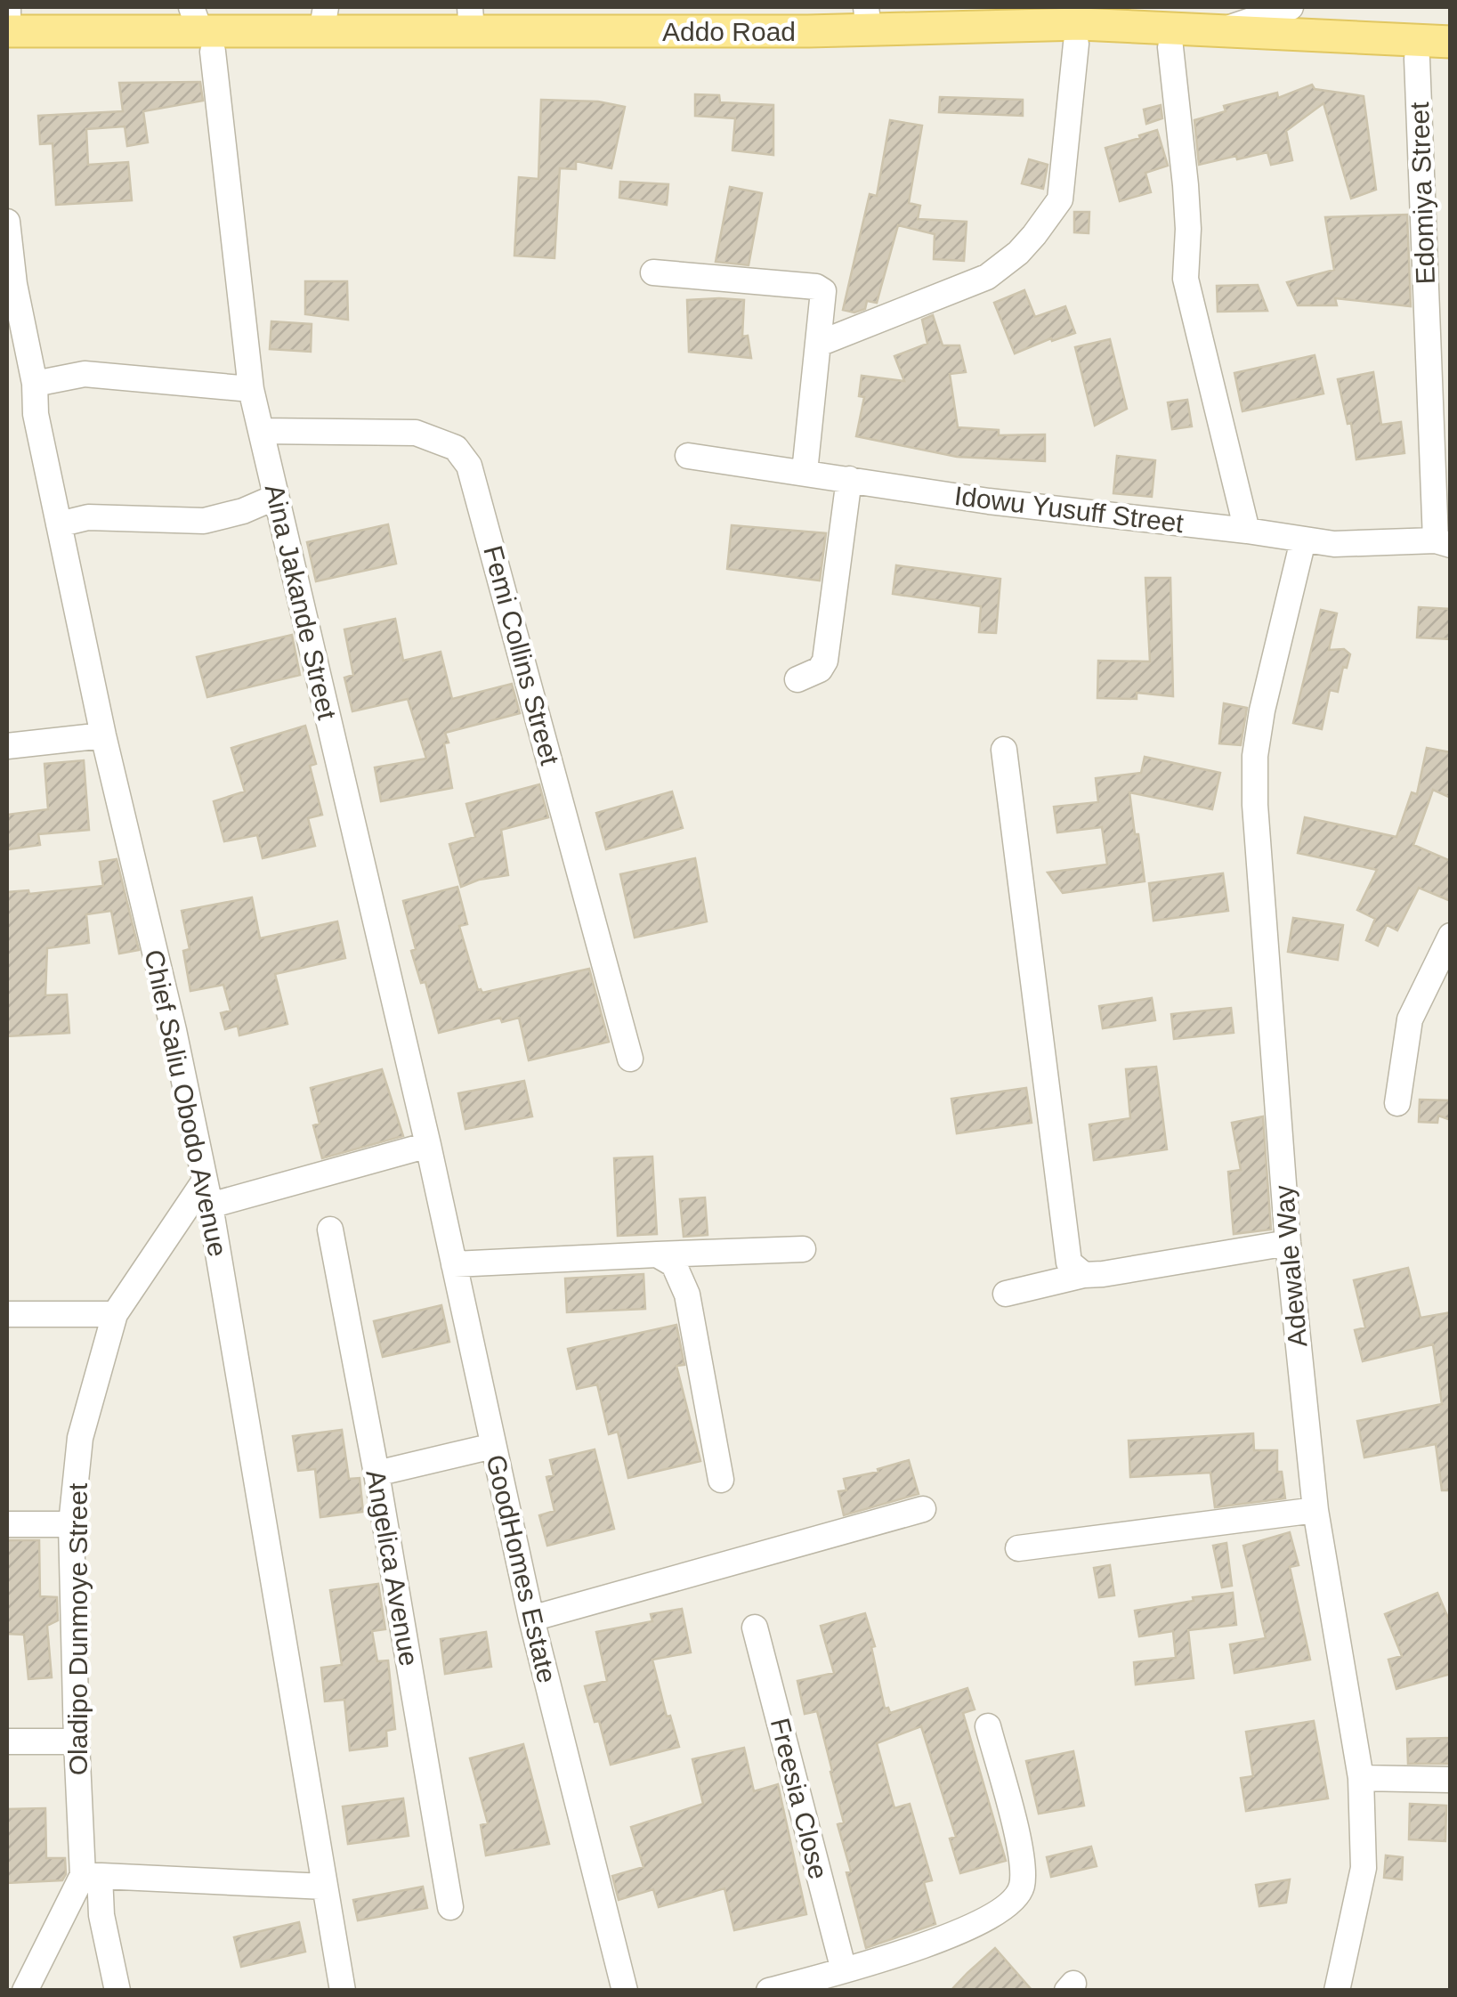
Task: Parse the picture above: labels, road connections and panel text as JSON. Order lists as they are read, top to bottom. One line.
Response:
{"streets":{"main road":["Addo Road"],"street":["Edomiya Street","Idowu Yusuff Street","Aina Jakande Street","Femi Collins Street","Chief Saliu Obodo Avenue","Adewale Way","Angelica Avenue","GoodHomes Estate","Oladipo Dunmoye Street","Freesia Close"]},"crossings":[["Addo Road","Edomiya Street"],["Addo Road","Aina Jakande Street"],["Edomiya Street","Idowu Yusuff Street"],["Idowu Yusuff Street","Adewale Way"],["Aina Jakande Street","Femi Collins Street"],["Aina Jakande Street","GoodHomes Estate"],["Chief Saliu Obodo Avenue","Oladipo Dunmoye Street"]]}
